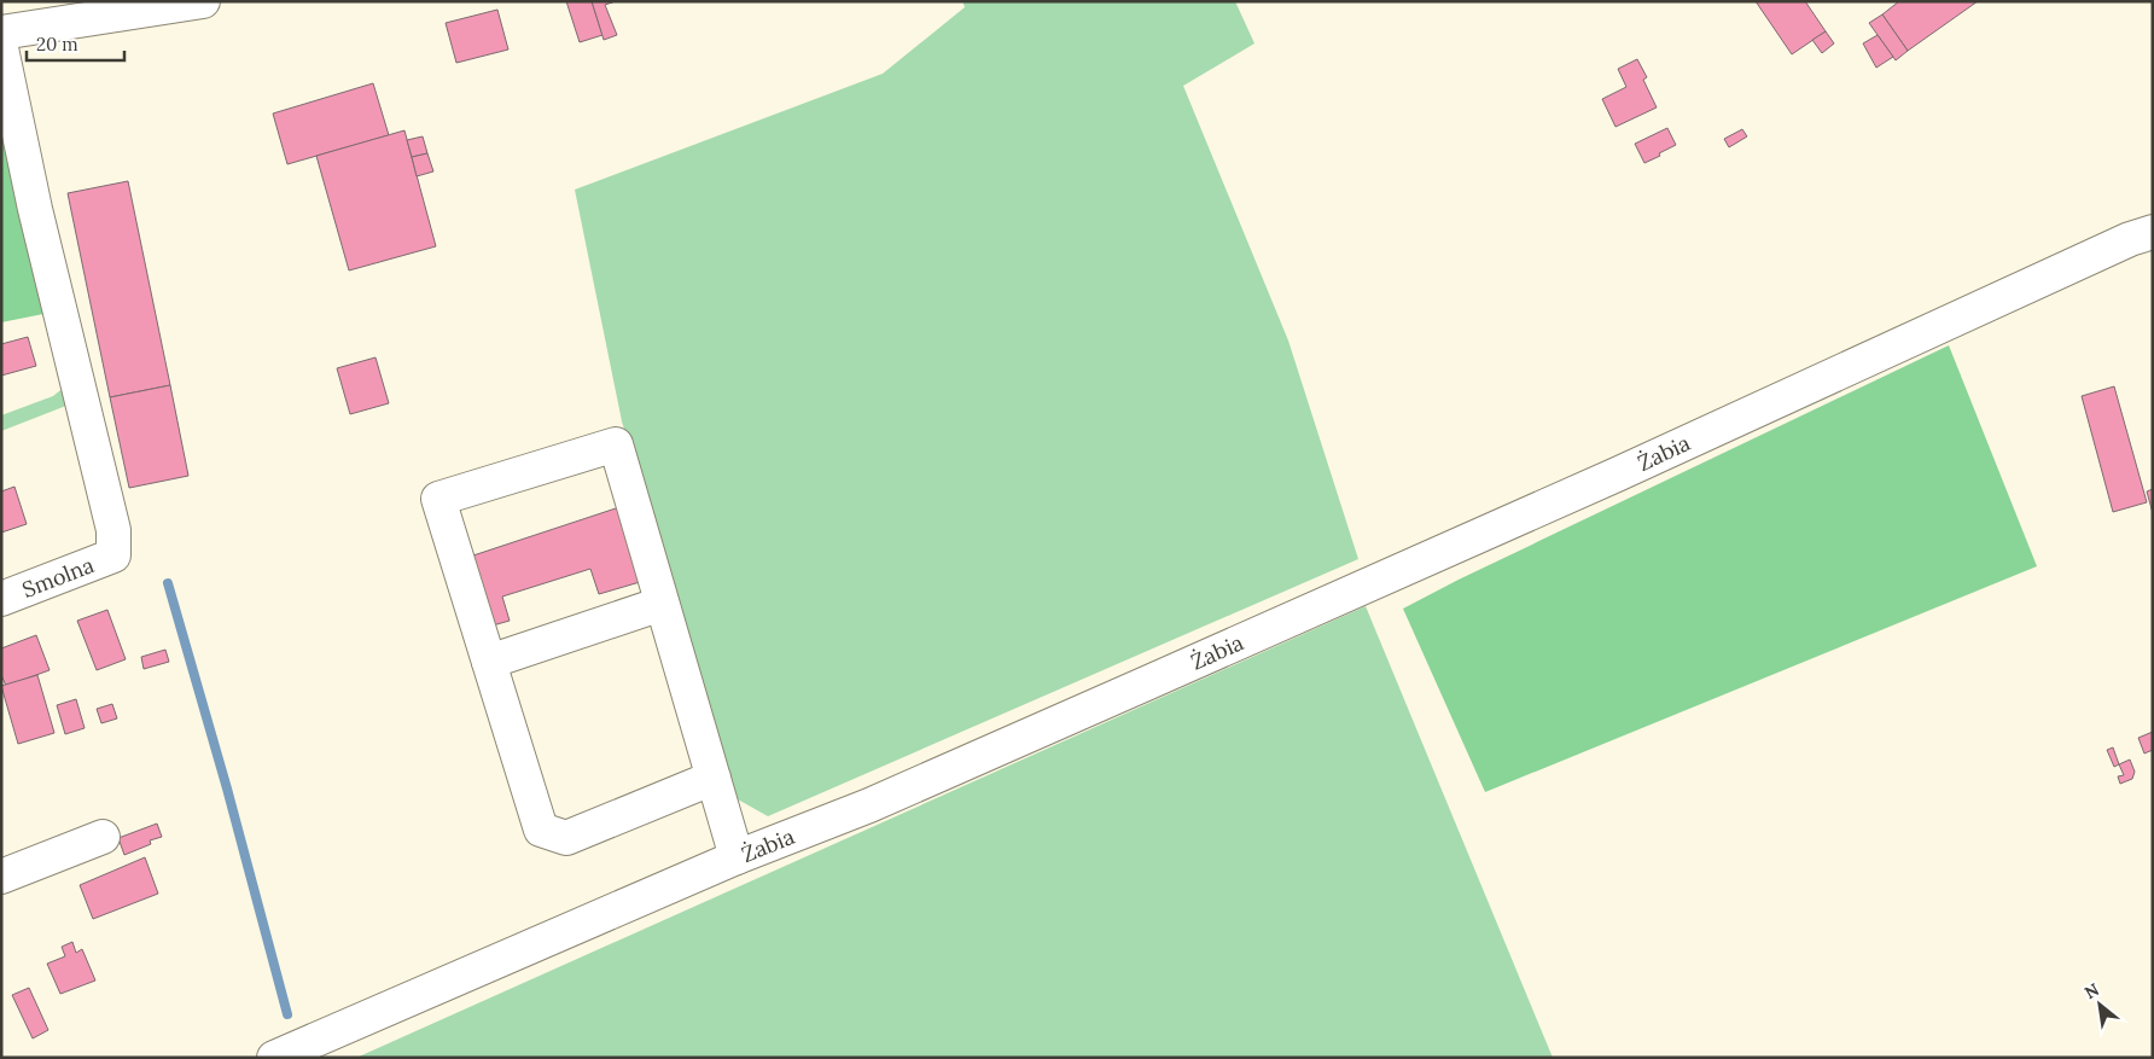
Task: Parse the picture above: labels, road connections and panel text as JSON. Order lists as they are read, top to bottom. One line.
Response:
{"streets":{"street":["Żabia","Smolna"]},"scale_bar":"20 m","north":"top left"}
